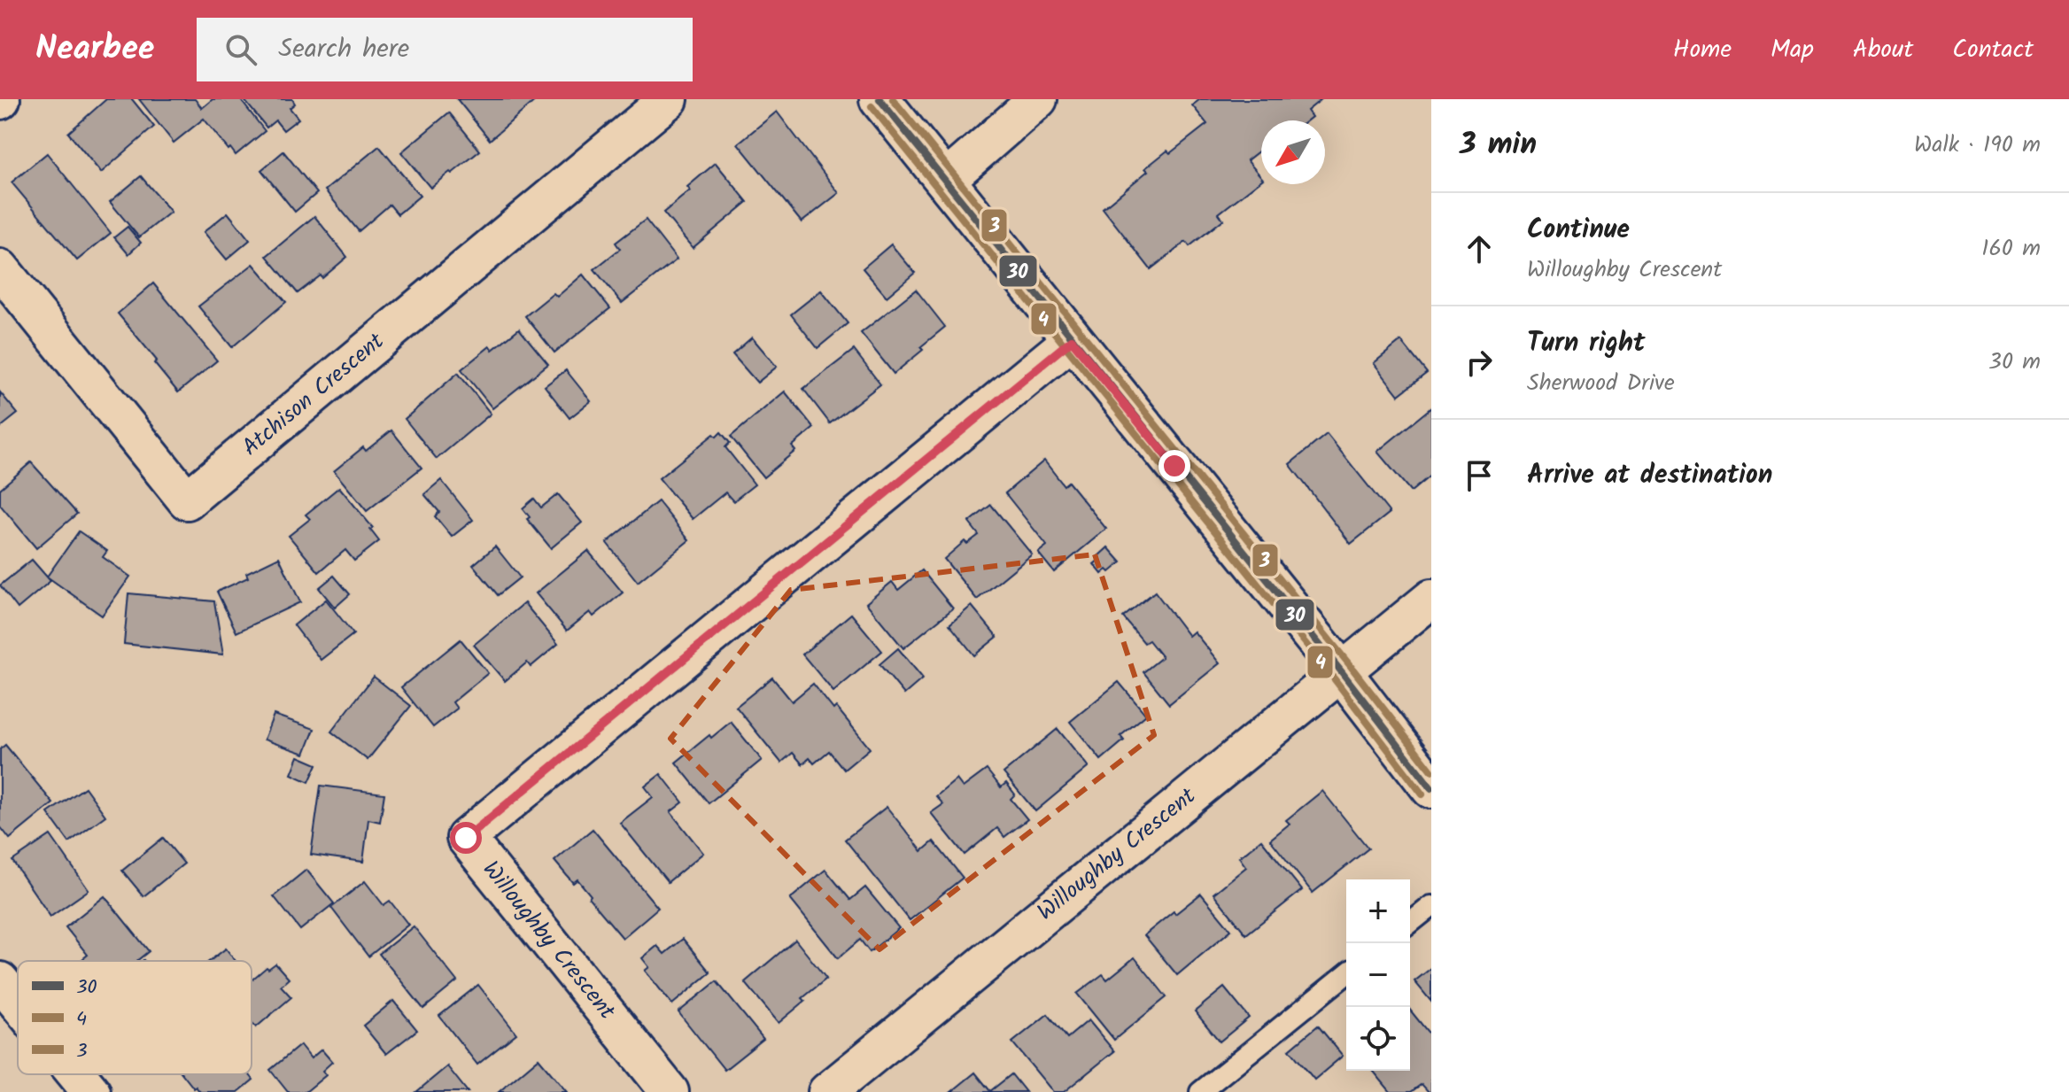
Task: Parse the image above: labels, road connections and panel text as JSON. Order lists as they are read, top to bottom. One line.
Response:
{"streets":{"street":["Atchison Crescent","Willoughby Crescent"]},"lines":["transit line 30","transit line 3","transit line 4"],"legend":["30","4","3"],"north":"bottom left","page":{"header":"Nearbee","search":"Search here","nav":["Home","Map","About","Contact"],"heading":["3 min","Walk · 190 m"],"list":[["Continue","Willoughby Crescent","160 m"],["Turn right","Sherwood Drive","30 m"],"Arrive at destination"],"map_buttons":["+","−"]}}
